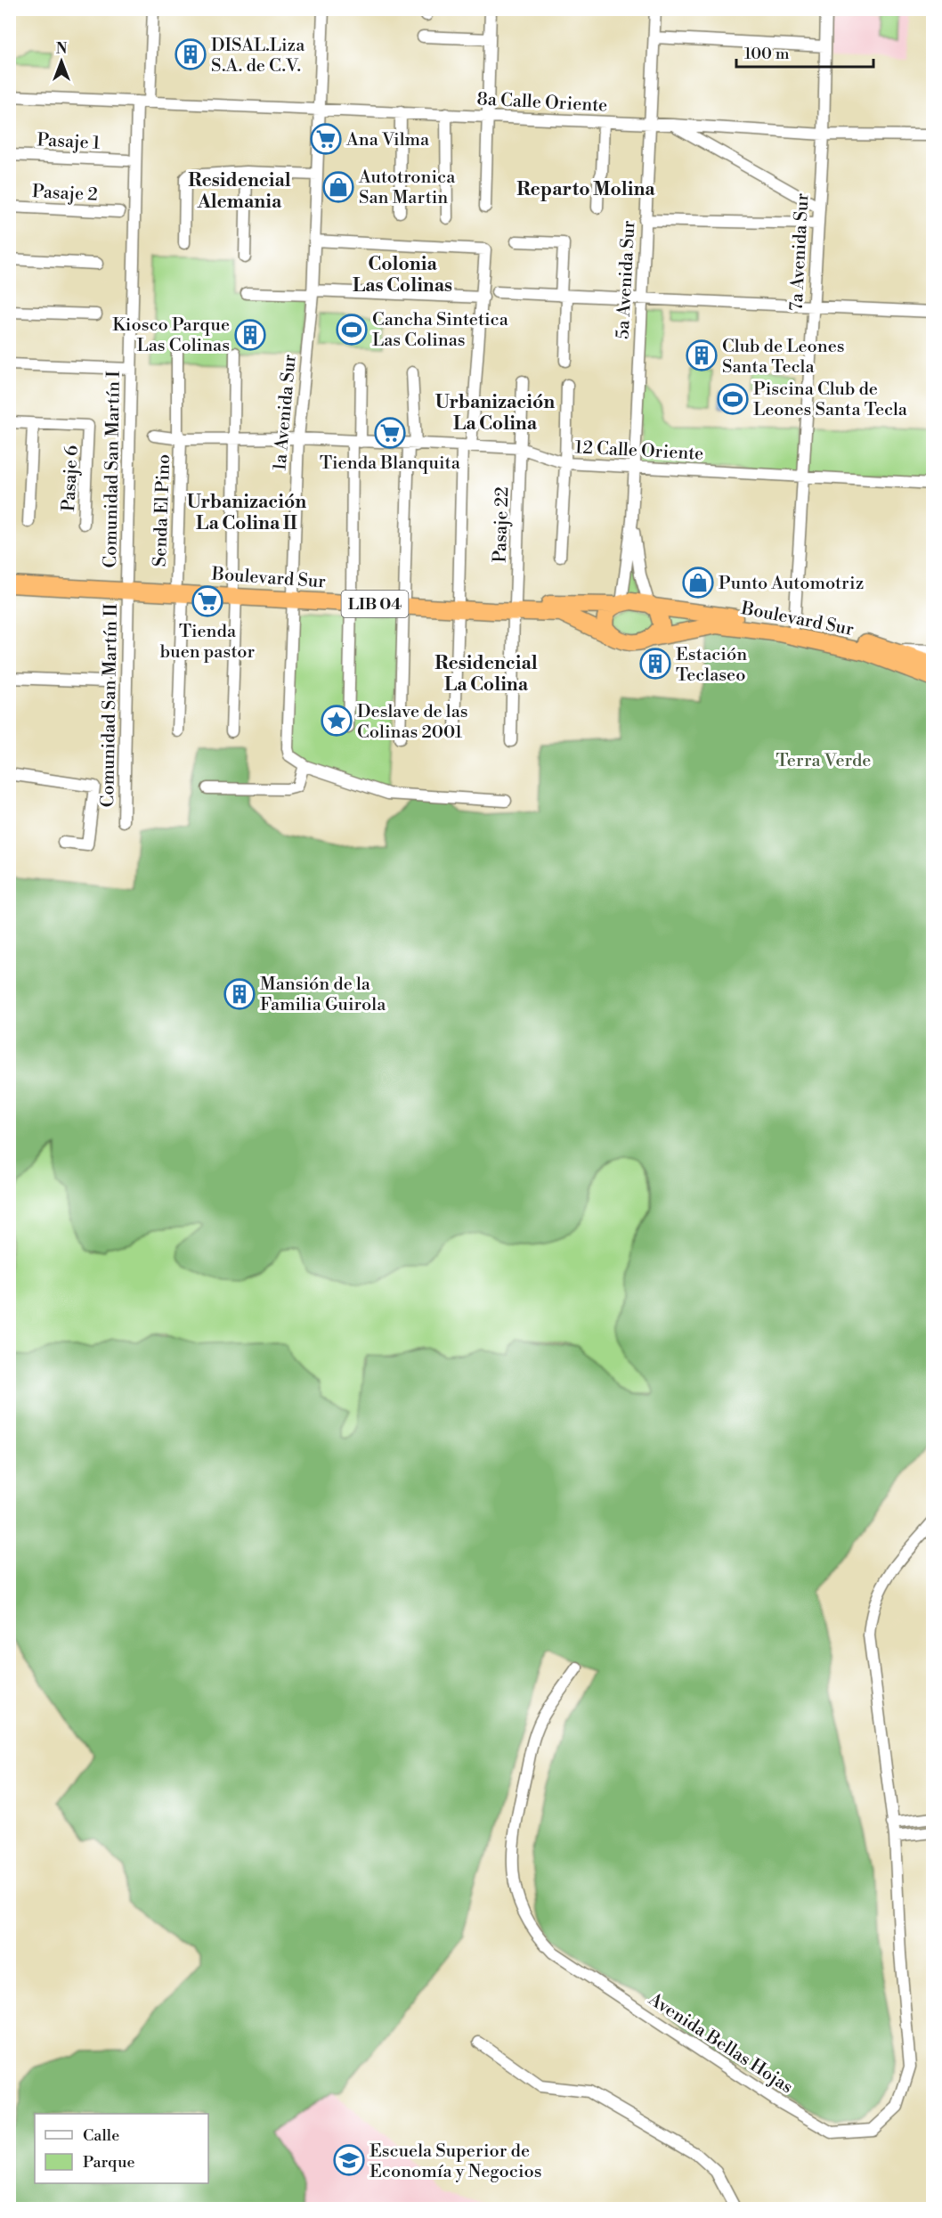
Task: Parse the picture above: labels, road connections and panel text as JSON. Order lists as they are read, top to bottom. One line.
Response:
{"streets":{"highway":["Boulevard Sur","LIB 04"],"street":["8a Calle Oriente","Pasaje 1","Pasaje 2","7a Avenida Sur","5a Avenida Sur","1a Avenida Sur","12 Calle Oriente","Comunidad San Martín I","Pasaje 6","Senda El Pino","Pasaje 22","Comunidad San Martín II","Avenida Bellas Hojas"]},"crossings":[["8a Calle Oriente","7a Avenida Sur"],["8a Calle Oriente","5a Avenida Sur"],["8a Calle Oriente","1a Avenida Sur"],["8a Calle Oriente","Comunidad San Martín I"],["7a Avenida Sur","12 Calle Oriente"],["7a Avenida Sur","Boulevard Sur"],["5a Avenida Sur","12 Calle Oriente"],["5a Avenida Sur","Boulevard Sur"],["5a Avenida Sur","LIB 04"],["1a Avenida Sur","12 Calle Oriente"],["1a Avenida Sur","Boulevard Sur"],["12 Calle Oriente","Senda El Pino"],["12 Calle Oriente","Pasaje 22"],["Comunidad San Martín I","Boulevard Sur"],["Comunidad San Martín I","Comunidad San Martín II"],["Senda El Pino","Boulevard Sur"],["Pasaje 22","Boulevard Sur"],["Boulevard Sur","LIB 04"],["Boulevard Sur","Comunidad San Martín II"]],"districts":["Residencial Alemania","Reparto Molina","Colonia Las Colinas","Urbanización La Colina","Urbanización La Colina II","Residencial La Colina"],"parks":["Terra Verde"],"places":{"building":["DISAL.Liza S.A. de C.V.","Kiosco Parque Las Colinas","Club de Leones Santa Tecla","Estación Teclaseo","Mansión de la Familia Guirola"],"supermarket":["Ana Vilma","Tienda Blanquita","Tienda buen pastor"],"shop":["Autotronica San Martin","Punto Automotriz"],"sports":["Cancha Sintetica Las Colinas","Piscina Club de Leones Santa Tecla"],"place":["Deslave de las Colinas 2001"],"school or university":["Escuela Superior de Economía y Negocios"]},"legend":["Calle","Parque"],"scale_bar":"100 m","north":"top"}
